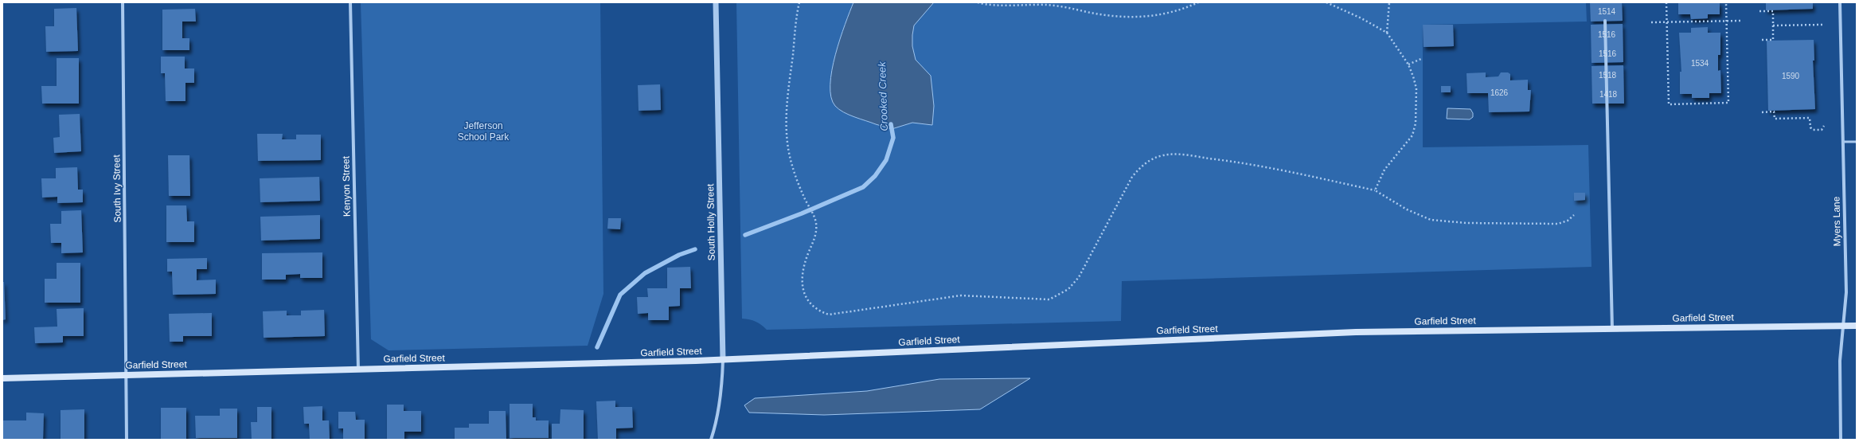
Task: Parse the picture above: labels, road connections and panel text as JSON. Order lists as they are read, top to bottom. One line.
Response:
{"streets":{"main road":["Garfield Street"],"street":["Kenyon Street","South Ivy Street","Myers Lane","South Holly Street"]},"crossings":[["Kenyon Street","Garfield Street"],["South Ivy Street","Garfield Street"],["Myers Lane","Garfield Street"],["South Holly Street","Garfield Street"]],"water":["Crooked Creek"],"parks":["Jefferson School Park"],"house_numbers":["1514","1516","1516","1534","1518","1590","1626","1418"]}
